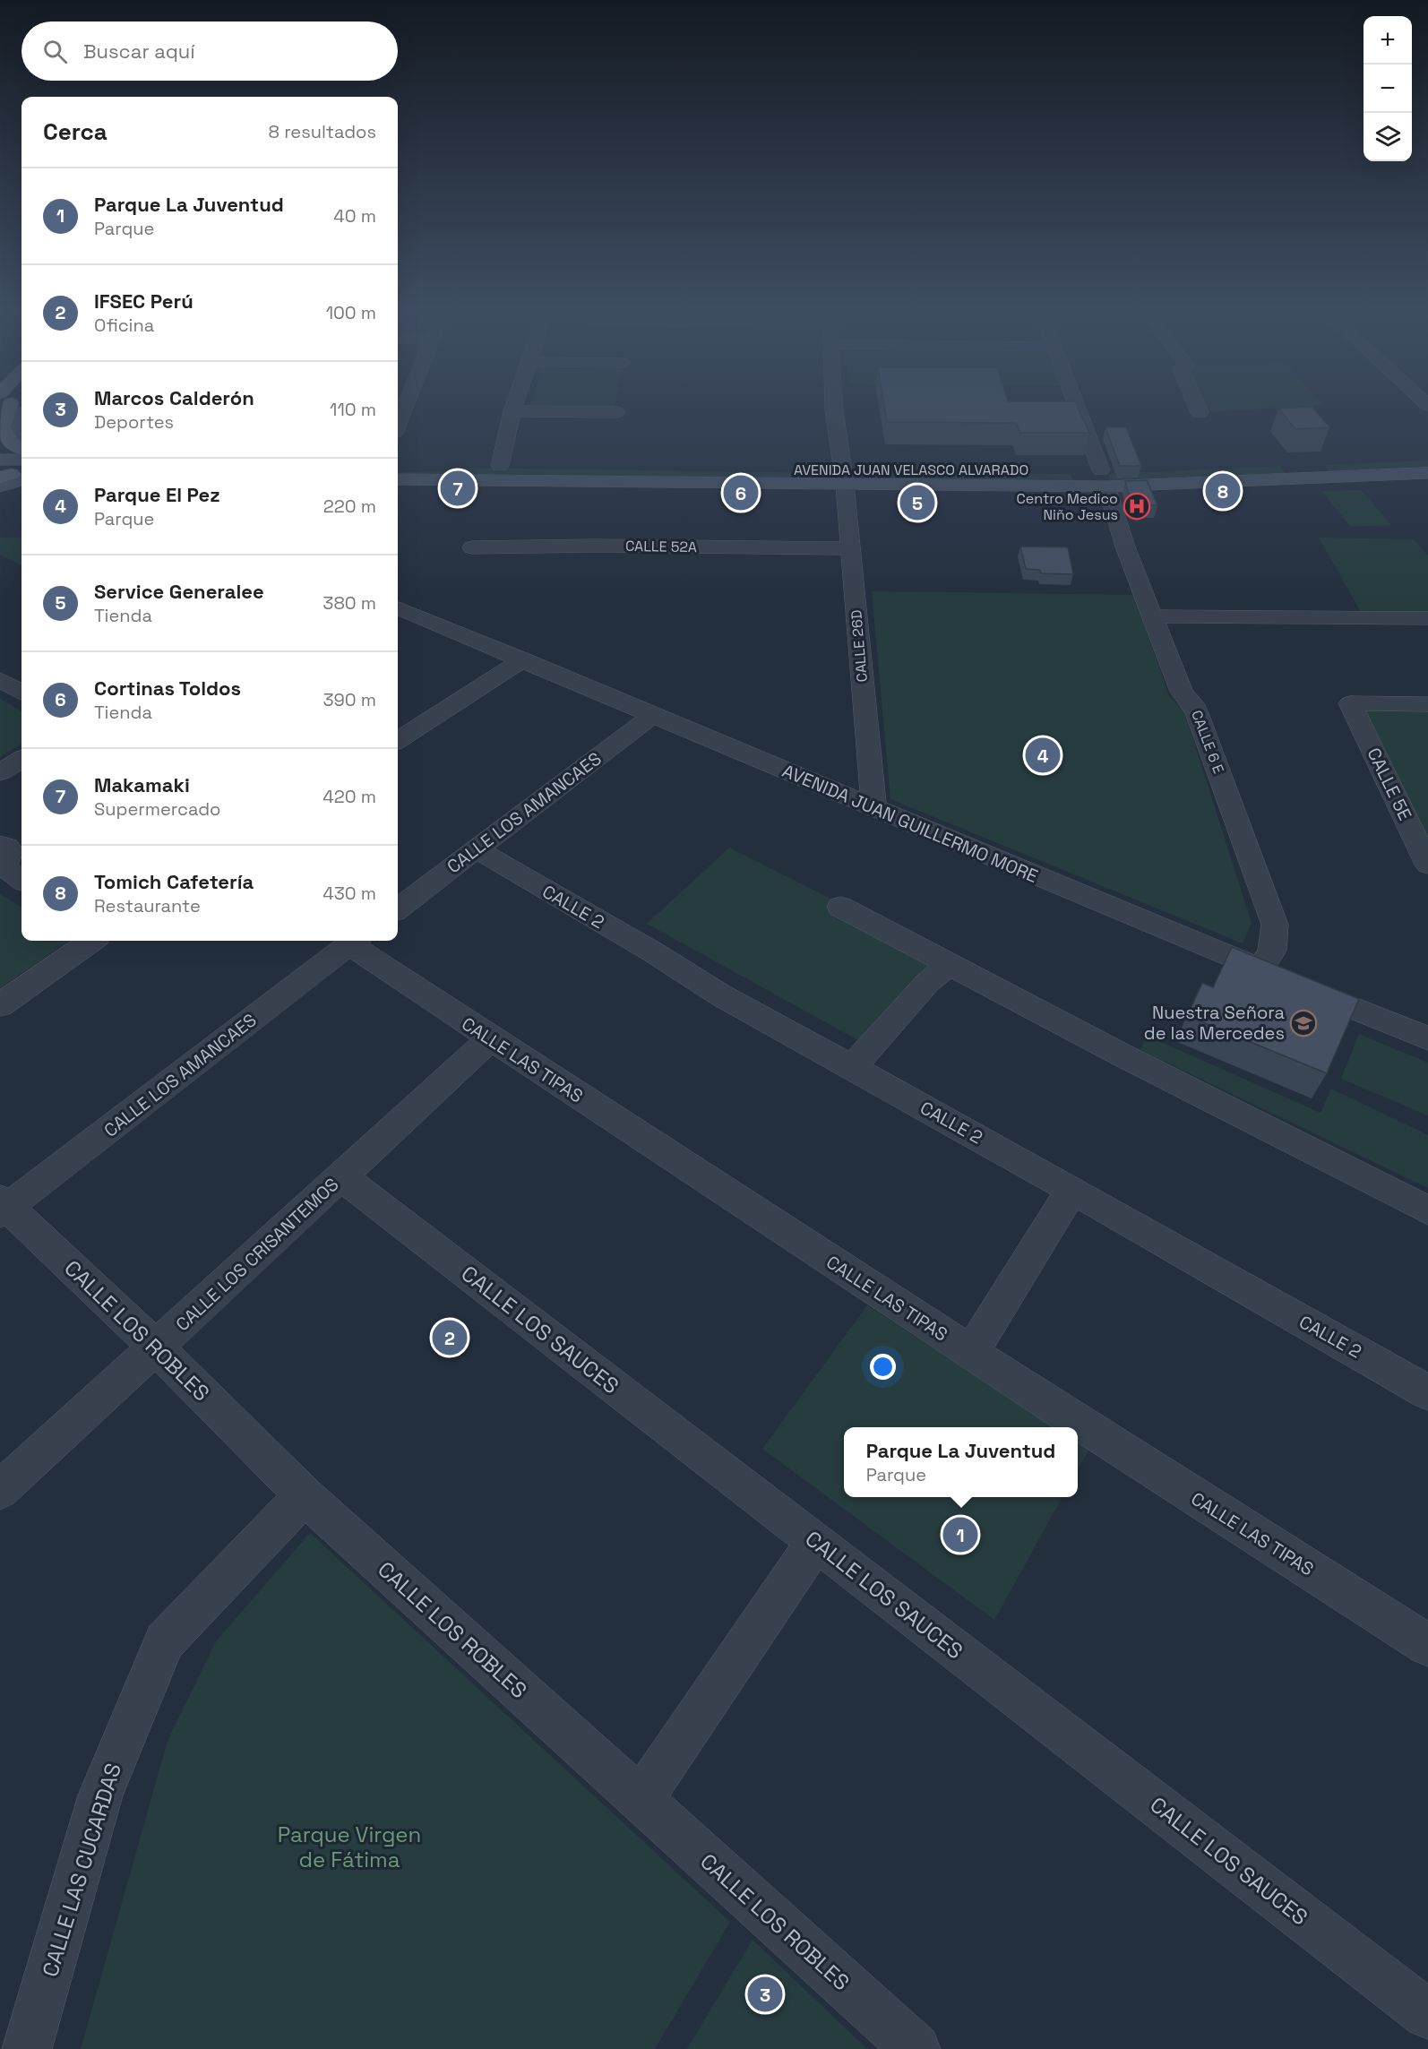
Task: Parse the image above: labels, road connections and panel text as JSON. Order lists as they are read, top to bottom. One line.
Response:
{"streets":{"main road":["AVENIDA JUAN VELASCO ALVARADO"],"street":["CALLE 52A","CALLE 26D","CALLE 6 E","CALLE 5E","CALLE LOS AMANCAES","AVENIDA JUAN GUILLERMO MORE","CALLE 2","CALLE LAS TIPAS","CALLE LOS CRISANTEMOS","CALLE LOS SAUCES","CALLE LOS ROBLES","CALLE LAS CUCARDAS"]},"crossings":[["AVENIDA JUAN VELASCO ALVARADO","CALLE 26D"],["AVENIDA JUAN VELASCO ALVARADO","CALLE 6 E"],["CALLE 52A","CALLE 26D"],["CALLE 26D","AVENIDA JUAN GUILLERMO MORE"],["CALLE 6 E","AVENIDA JUAN GUILLERMO MORE"],["CALLE LOS AMANCAES","AVENIDA JUAN GUILLERMO MORE"],["CALLE LOS AMANCAES","CALLE 2"],["CALLE LOS AMANCAES","CALLE LAS TIPAS"],["CALLE LOS AMANCAES","CALLE LOS ROBLES"],["CALLE LAS TIPAS","CALLE LOS CRISANTEMOS"],["CALLE LOS CRISANTEMOS","CALLE LOS SAUCES"],["CALLE LOS CRISANTEMOS","CALLE LOS ROBLES"],["CALLE LOS ROBLES","CALLE LAS CUCARDAS"]],"parks":["Parque Virgen de Fátima"],"places":{"hospital":["Centro Medico Niño Jesus"],"school or university":["Nuestra Señora de las Mercedes"]},"page":{"map_buttons":["+","−"],"search":"Buscar aquí","heading":["Cerca","8 resultados"],"list":[{"mark":"1","name":"Parque La Juventud","note":"Parque","value":"40 m"},{"mark":"2","name":"IFSEC Perú","note":"Oficina","value":"100 m"},{"mark":"3","name":"Marcos Calderón","note":"Deportes","value":"110 m"},{"mark":"4","name":"Parque El Pez","note":"Parque","value":"220 m"},{"mark":"5","name":"Service Generalee","note":"Tienda","value":"380 m"},{"mark":"6","name":"Cortinas Toldos","note":"Tienda","value":"390 m"},{"mark":"7","name":"Makamaki","note":"Supermercado","value":"420 m"},{"mark":"8","name":"Tomich Cafetería","note":"Restaurante","value":"430 m"}],"pins":["7","8","6","5","4","2","1","3"],"popup":["Parque La Juventud","Parque"]}}
